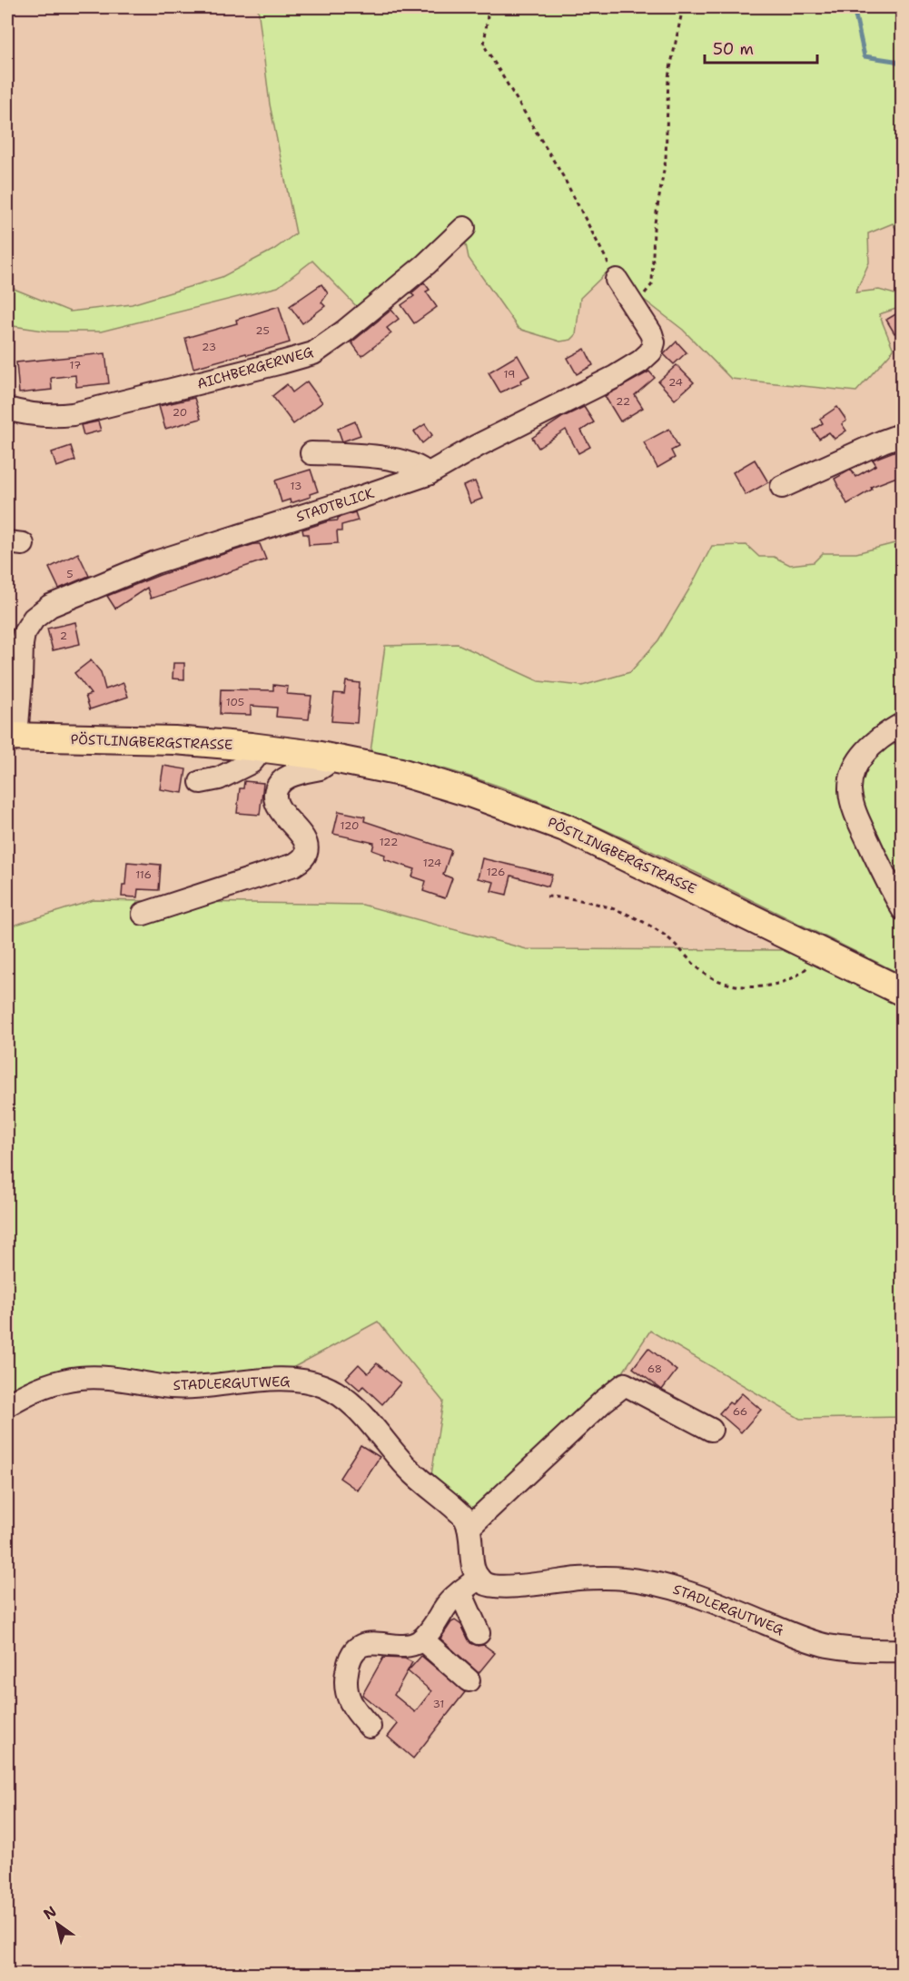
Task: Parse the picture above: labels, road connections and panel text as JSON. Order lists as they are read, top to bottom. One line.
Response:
{"streets":{"main road":["PÖSTLINGBERGSTRASSE"],"street":["AICHBERGERWEG","STADTBLICK","STADLERGUTWEG"]},"crossings":[["STADTBLICK","PÖSTLINGBERGSTRASSE"]],"house_numbers":["25","23","17","19","24","22","20","13","5","2","105","120","122","124","126","116","68","66","31"],"scale_bar":"50 m","north":"top left"}
